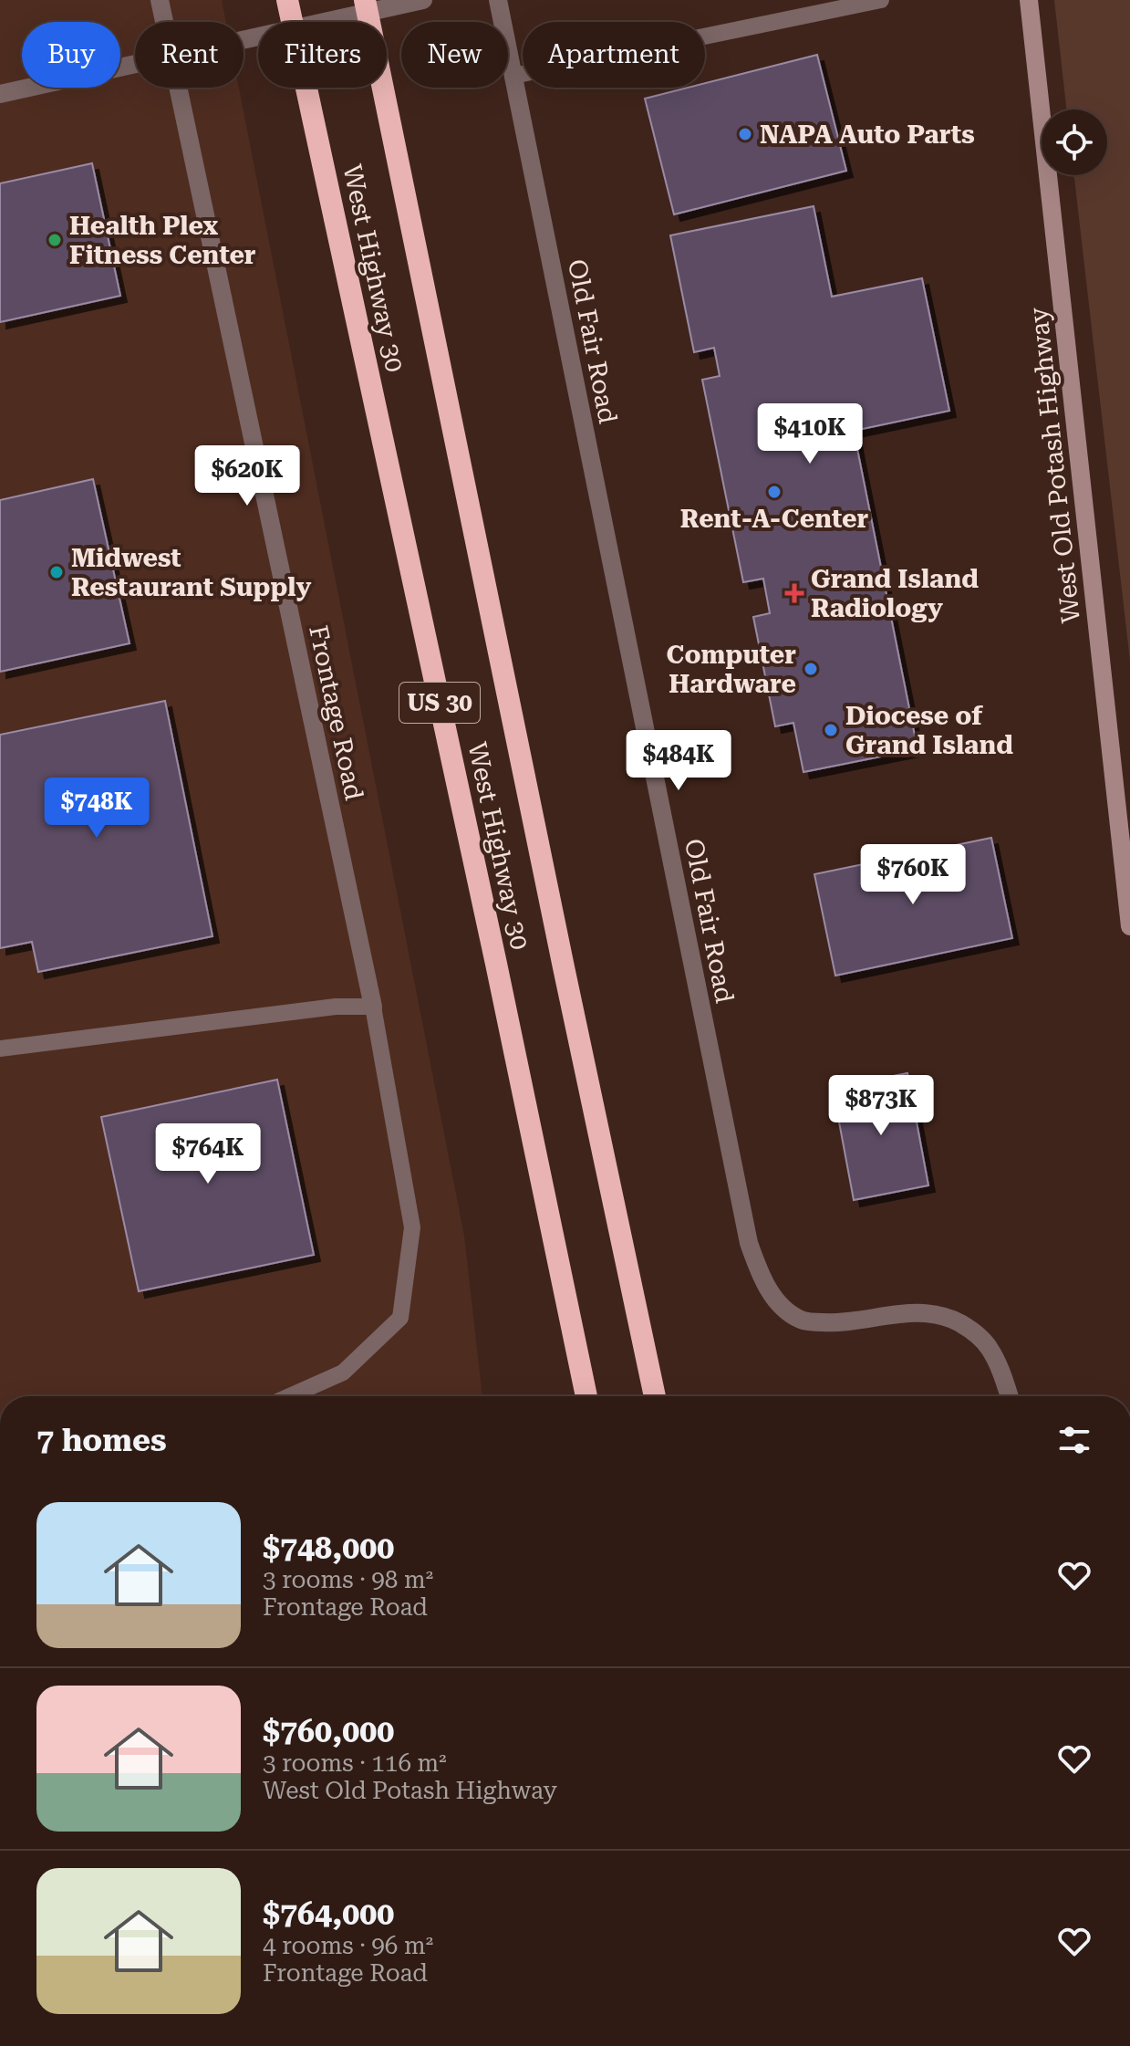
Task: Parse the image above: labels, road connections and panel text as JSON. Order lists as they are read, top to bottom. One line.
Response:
{"streets":{"highway":["West Highway 30","US 30"],"street":["Old Fair Road","West Old Potash Highway","Frontage Road"]},"places":{"other":["NAPA Auto Parts","Health Plex Fitness Center","Rent-A-Center","Midwest Restaurant Supply","Computer Hardware","Diocese of Grand Island"],"health":["Grand Island Radiology"]},"page":{"chip":["Buy","Rent","Filters","New","Apartment"],"price":["$410K","$620K","$484K","$748K","$760K","$873K","$764K"],"heading":"7 homes","list":[{"name":"$748,000","note":"3 rooms · 98 m² · Frontage Road"},{"name":"$760,000","note":"3 rooms · 116 m² · West Old Potash Highway"},{"name":"$764,000","note":"4 rooms · 96 m² · Frontage Road"}]}}
